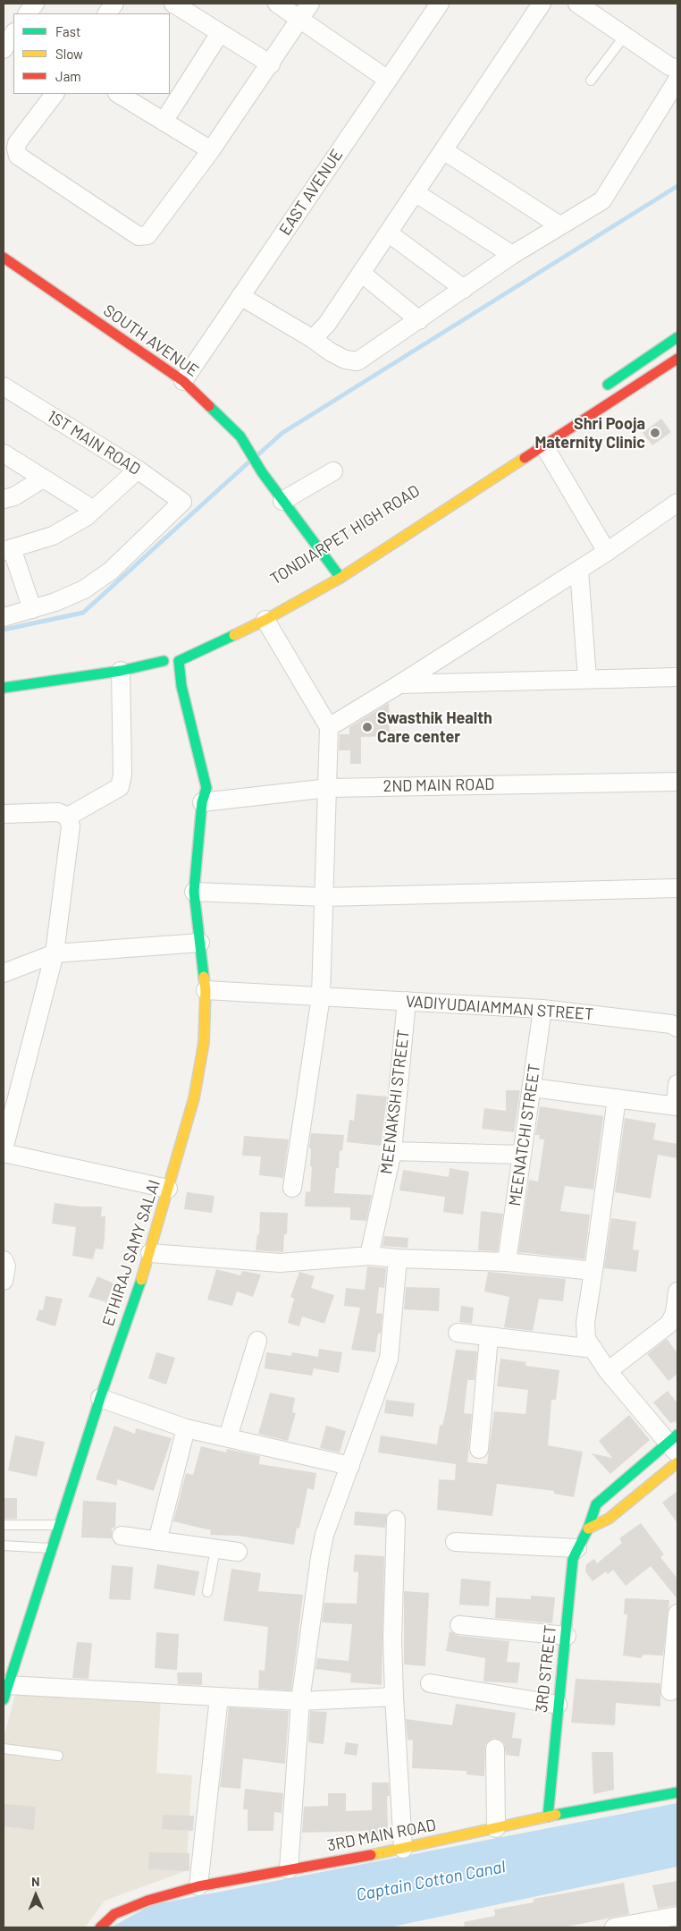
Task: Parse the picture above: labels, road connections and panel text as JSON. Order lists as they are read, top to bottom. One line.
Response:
{"streets":{"street":["EAST AVENUE","SOUTH AVENUE","1ST MAIN ROAD","TONDIARPET HIGH ROAD","2ND MAIN ROAD","VADIYUDAIAMMAN STREET","MEENAKSHI STREET","MEENATCHI STREET","ETHIRAJ SAMY SALAI","3RD STREET","3RD MAIN ROAD"]},"crossings":[["EAST AVENUE","SOUTH AVENUE"],["SOUTH AVENUE","TONDIARPET HIGH ROAD"],["TONDIARPET HIGH ROAD","ETHIRAJ SAMY SALAI"],["2ND MAIN ROAD","ETHIRAJ SAMY SALAI"],["VADIYUDAIAMMAN STREET","MEENAKSHI STREET"],["VADIYUDAIAMMAN STREET","MEENATCHI STREET"],["VADIYUDAIAMMAN STREET","ETHIRAJ SAMY SALAI"],["3RD STREET","3RD MAIN ROAD"]],"water":["Captain Cotton Canal"],"places":["Shri Pooja Maternity Clinic","Swasthik Health Care center"],"legend":["Fast","Slow","Jam"],"north":"top"}
